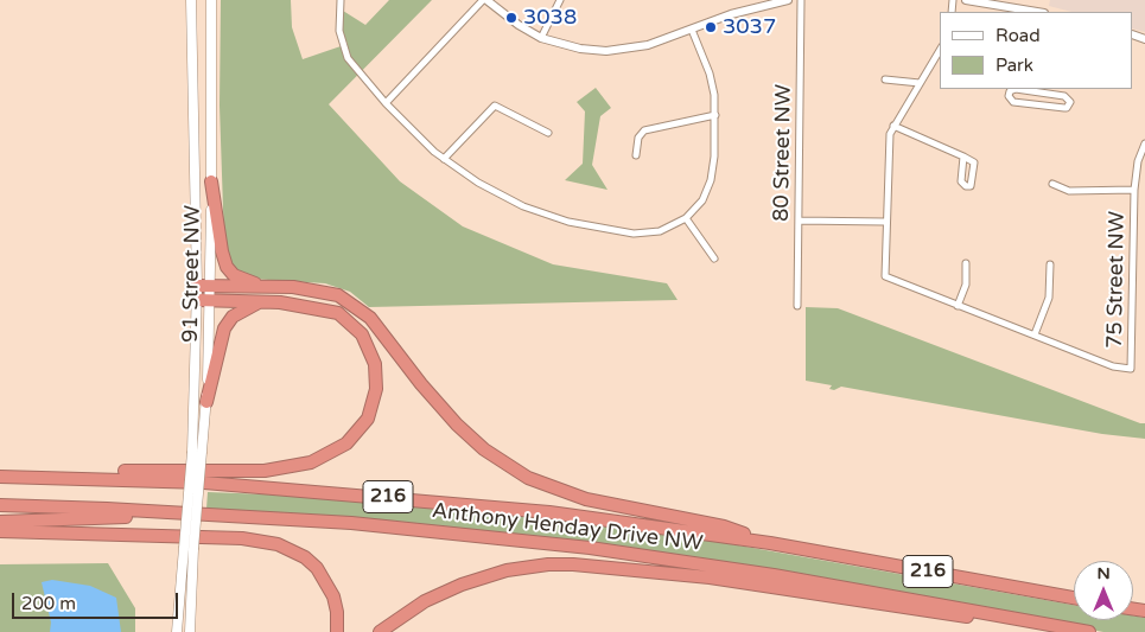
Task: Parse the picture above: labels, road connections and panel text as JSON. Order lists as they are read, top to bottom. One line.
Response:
{"streets":{"highway":["216","Anthony Henday Drive NW"],"main road":["91 Street NW"],"street":["80 Street NW","75 Street NW"]},"places":["3038","3037"],"legend":["Road","Park"],"scale_bar":"200 m","north":"top"}
